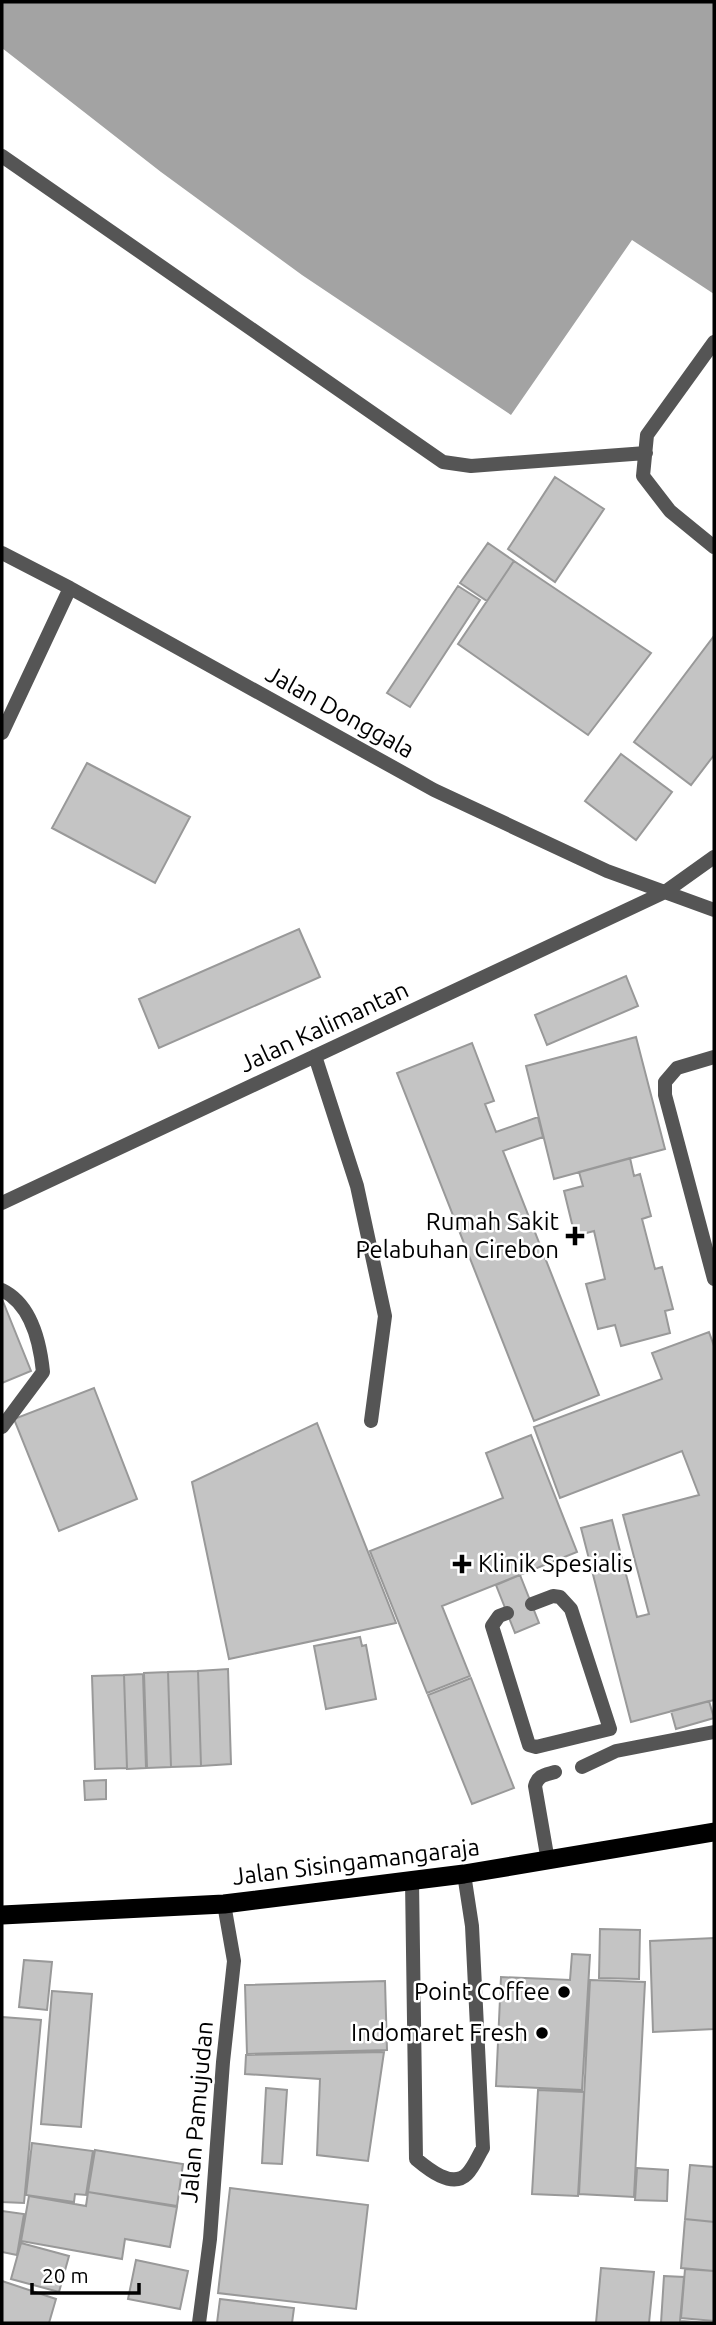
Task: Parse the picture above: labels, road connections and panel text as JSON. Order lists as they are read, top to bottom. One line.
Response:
{"streets":{"highway":["Jalan Sisingamangaraja"],"street":["Jalan Donggala","Jalan Kalimantan","Jalan Pamujudan"]},"crossings":[["Jalan Donggala","Jalan Kalimantan"],["Jalan Sisingamangaraja","Jalan Pamujudan"]],"places":{"health":["Rumah Sakit Pelabuhan Cirebon","Klinik Spesialis"],"other":["Point Coffee","Indomaret Fresh"]},"scale_bar":"20 m"}
